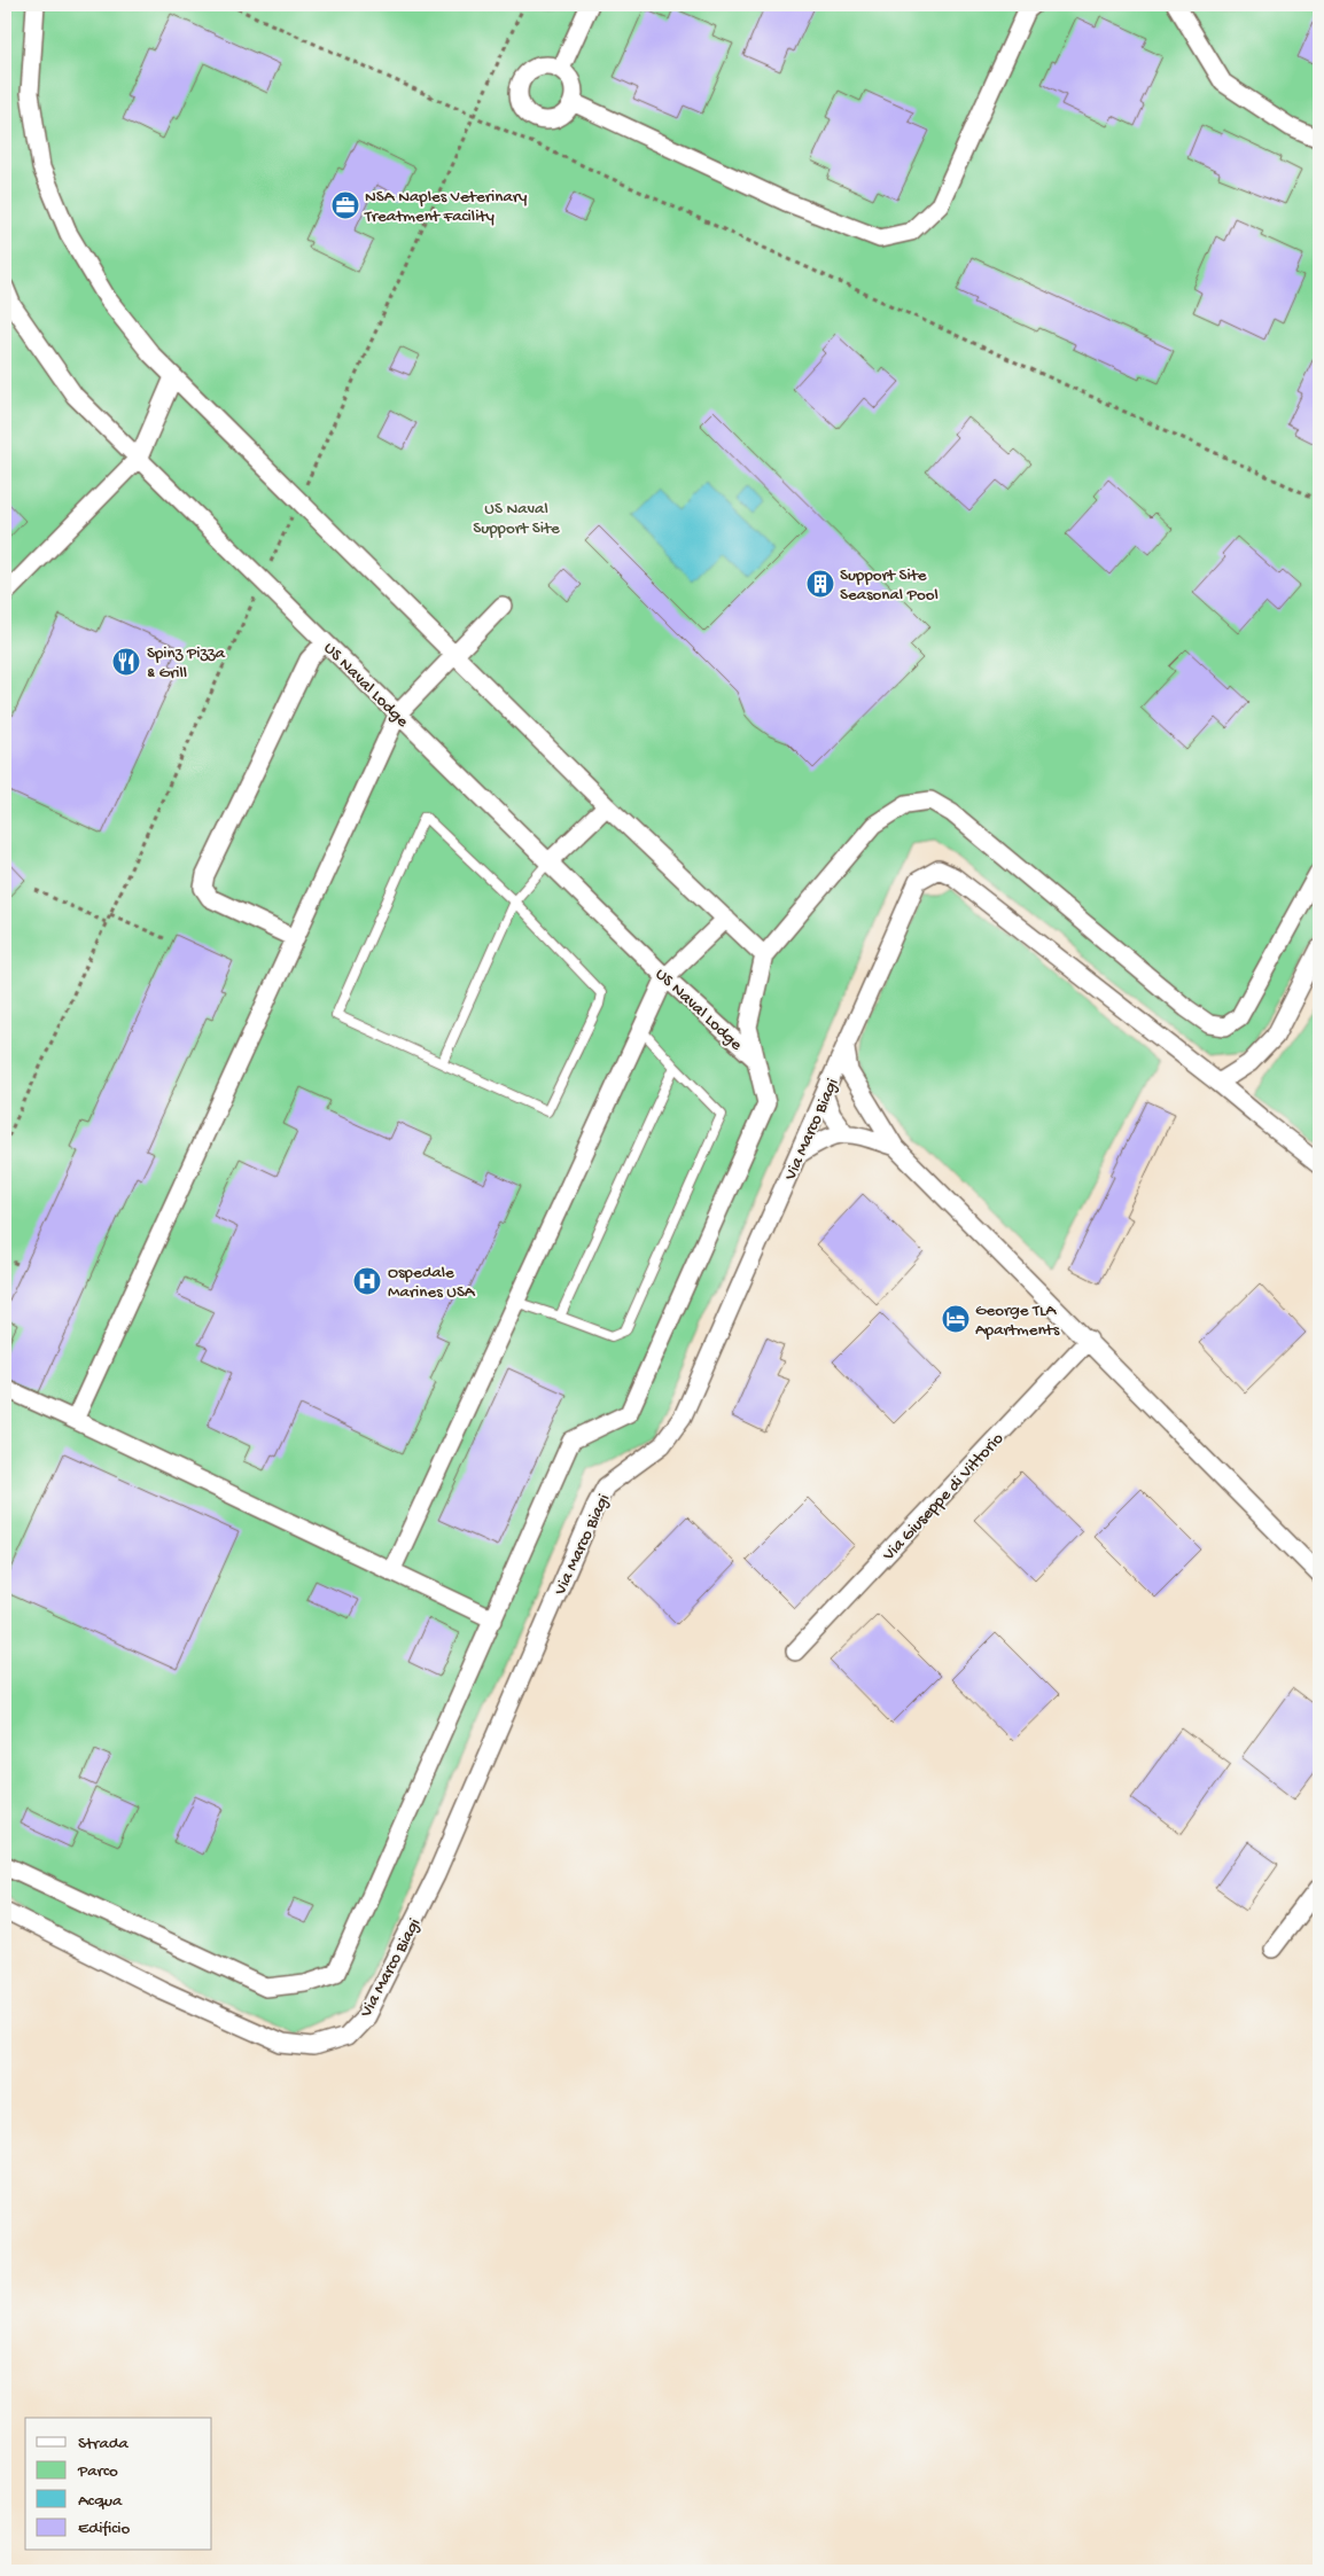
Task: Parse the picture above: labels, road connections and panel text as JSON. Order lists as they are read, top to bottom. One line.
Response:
{"streets":{"street":["US Naval Lodge","Via Marco Biagi","Via Giuseppe di Vittorio"]},"parks":["US Naval Support Site"],"places":{"office":["NSA Naples Veterinary Treatment Facility"],"building":["Support Site Seasonal Pool"],"restaurant":["Spinz Pizza & Grill"],"hospital":["Ospedale Marines USA"],"hotel":["George TLA Apartments"]},"legend":["Strada","Parco","Acqua","Edificio"]}
